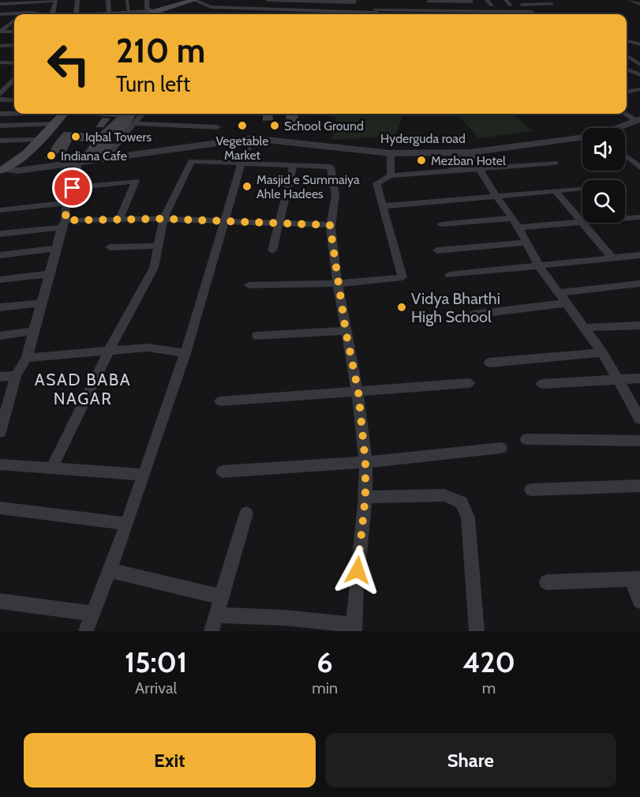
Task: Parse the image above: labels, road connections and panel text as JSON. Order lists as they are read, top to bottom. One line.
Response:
{"streets":{"street":["Hyderguda road"]},"districts":["ASAD BABA NAGAR"],"places":["Vegetable Market","School Ground","Iqbal Towers","Indiana Cafe","Mezban Hotel","Masjid e Summaiya Ahle Hadees","Vidya Bharthi High School"],"page":{"turn":["210 m","Turn left"],"eta":["15:01","Arrival","6","min","420","m"],"buttons":["Exit","Share"]}}
